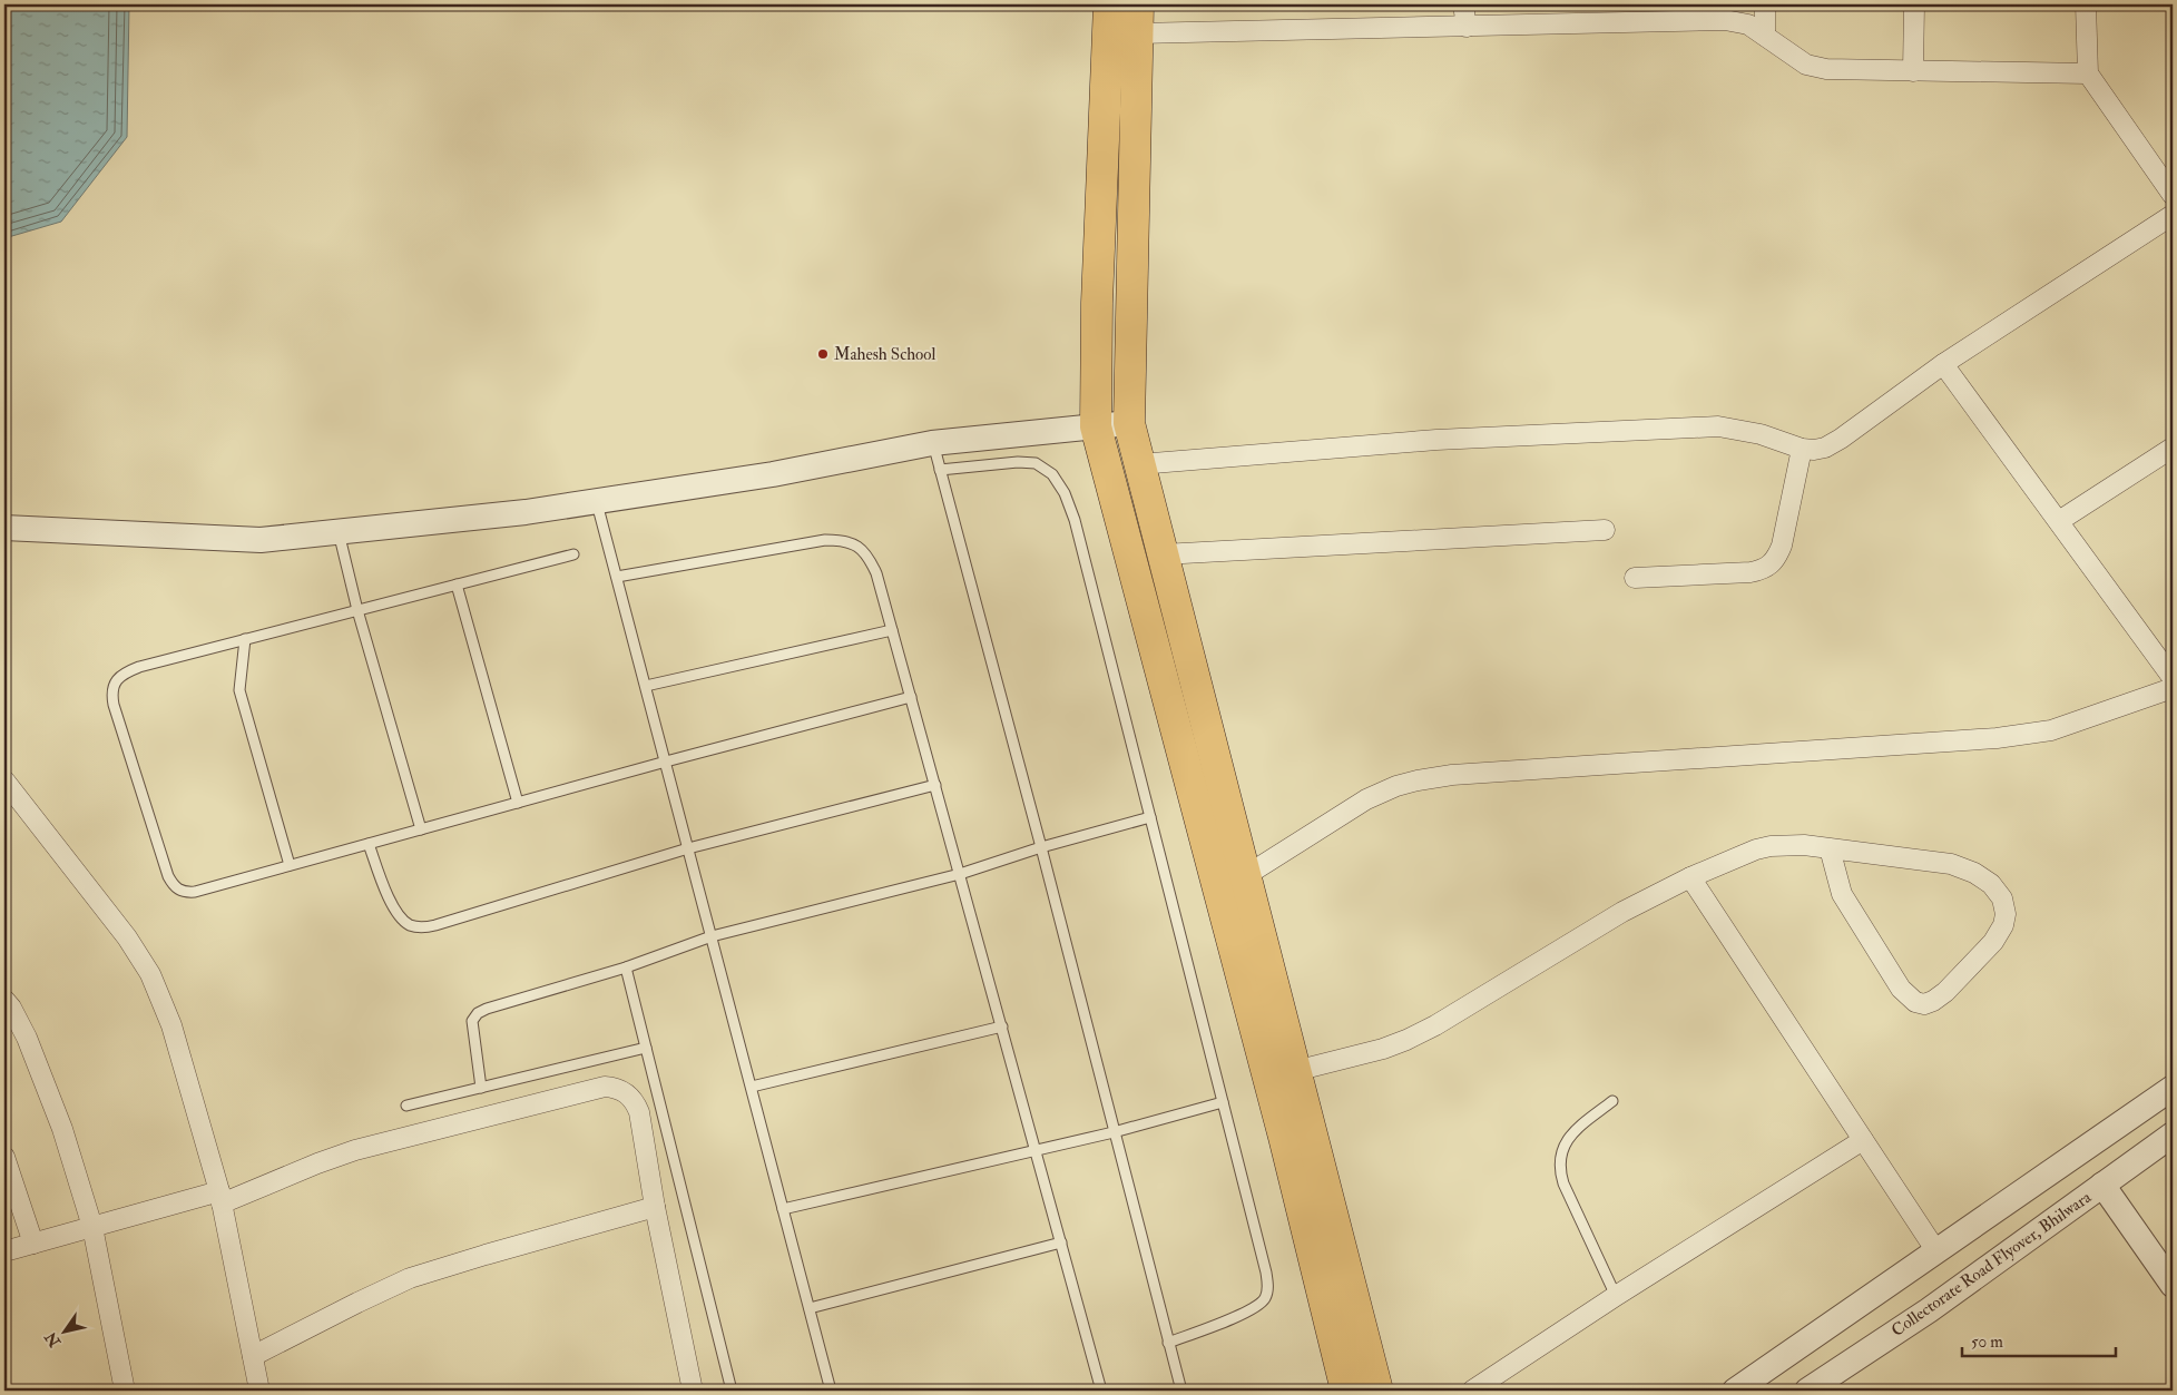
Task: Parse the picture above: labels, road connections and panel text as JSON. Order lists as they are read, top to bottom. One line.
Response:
{"streets":{"street":["Collectorate Road Flyover, Bhilwara"]},"places":["Mahesh School"],"scale_bar":"50 m","north":"bottom left"}
